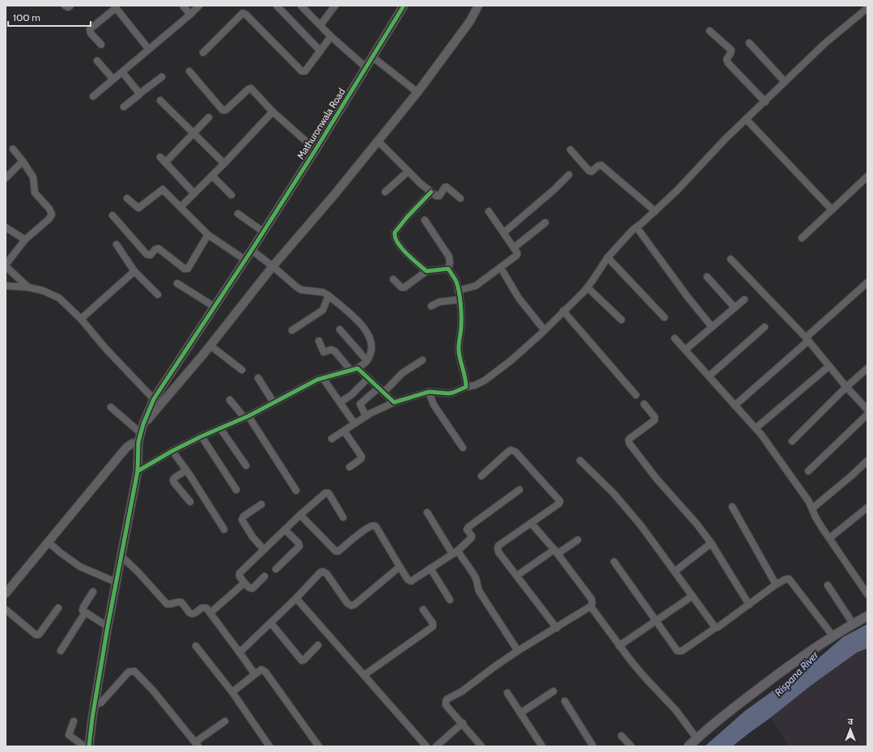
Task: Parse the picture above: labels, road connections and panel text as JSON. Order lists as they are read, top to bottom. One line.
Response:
{"streets":{"street":["Mathuronwala Road"]},"water":["Rispana River"],"scale_bar":"100 m","north":"top"}
